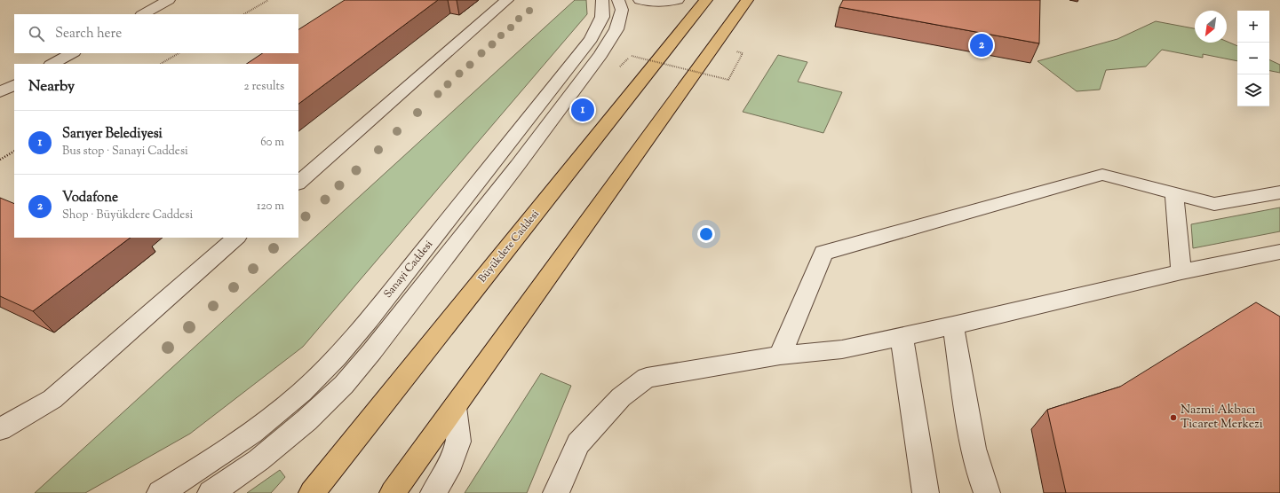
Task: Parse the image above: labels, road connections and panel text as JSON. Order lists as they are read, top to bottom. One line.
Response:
{"streets":{"main road":["Büyükdere Caddesi"],"street":["Sanayi Caddesi"]},"places":["Nazmi Akbacı Ticaret Merkezi"],"north":"bottom left","page":{"map_buttons":["+","−"],"search":"Search here","pins":["2","1"],"heading":["Nearby","2 results"],"list":[{"mark":"1","name":"Sarıyer Belediyesi","note":"Bus stop · Sanayi Caddesi","value":"60 m"},{"mark":"2","name":"Vodafone","note":"Shop · Büyükdere Caddesi","value":"120 m"}]}}
